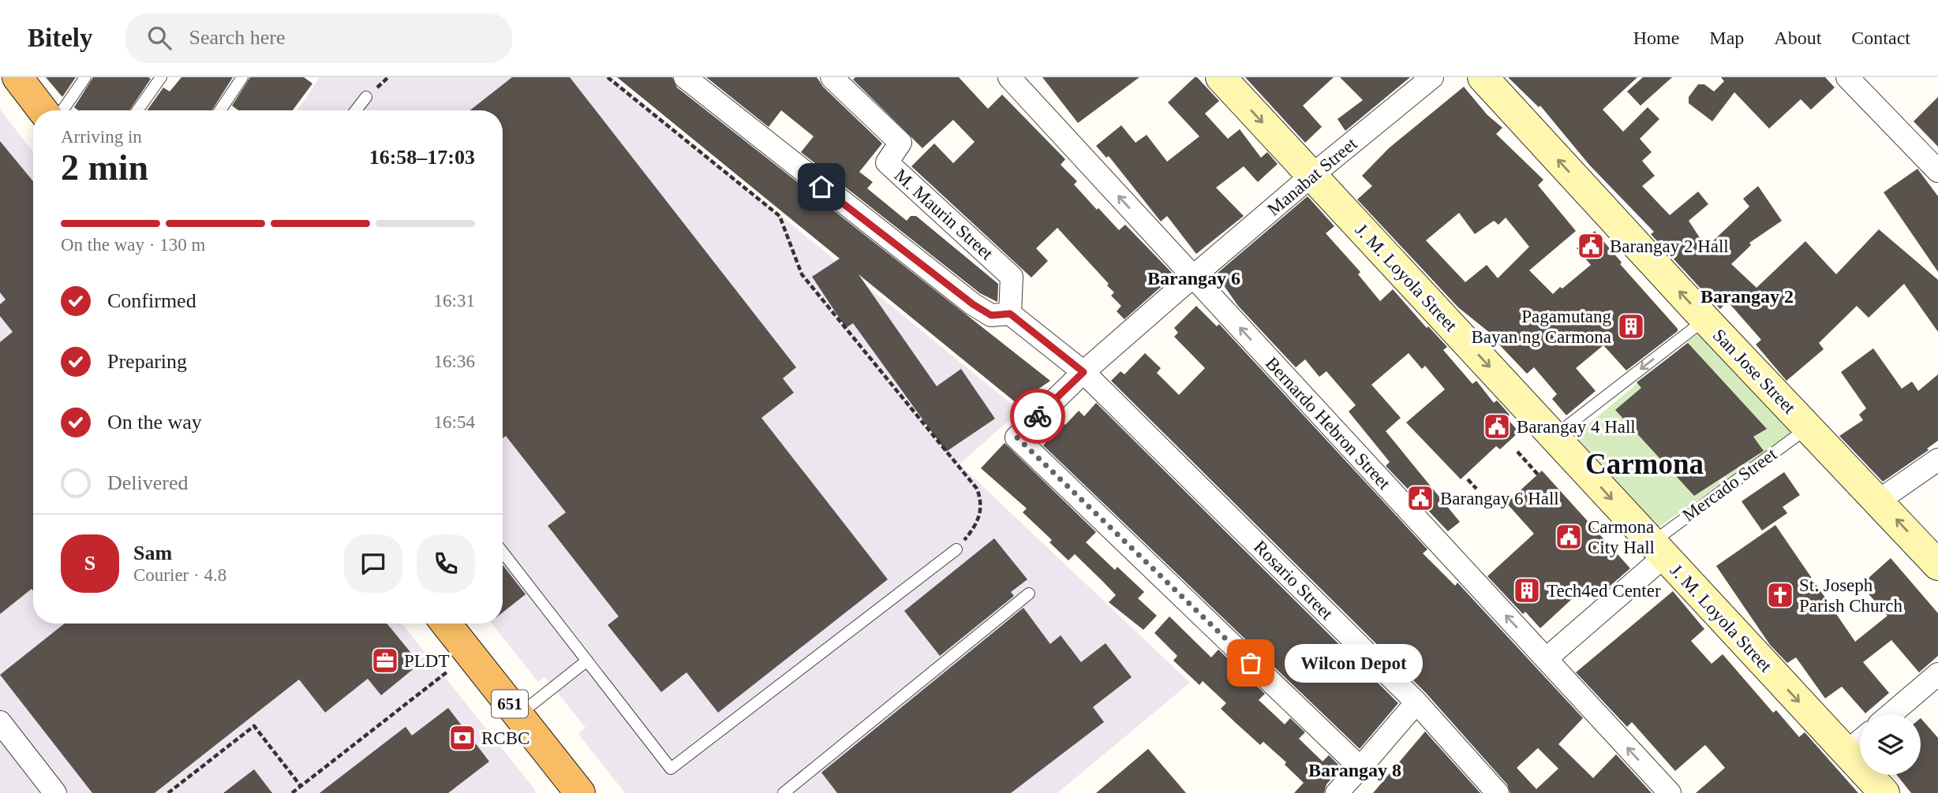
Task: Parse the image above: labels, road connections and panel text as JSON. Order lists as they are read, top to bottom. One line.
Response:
{"streets":{"highway":["651"],"main road":["J. M. Loyola Street","San Jose Street"],"street":["Manabat Street","M. Maurin Street","Bernardo Hebron Street","Mercado Street","Rosario Street"]},"crossings":[["Manabat Street","J. M. Loyola Street"],["Manabat Street","Bernardo Hebron Street"],["Manabat Street","Rosario Street"],["M. Maurin Street","Rosario Street"],["J. M. Loyola Street","Mercado Street"],["San Jose Street","Mercado Street"],["Bernardo Hebron Street","Mercado Street"]],"one_way":["J. M. Loyola Street","San Jose Street","Bernardo Hebron Street"],"districts":["Barangay 6","Barangay 2","Carmona","Barangay 8"],"places":{"public building":["Barangay 2 Hall","Barangay 4 Hall","Barangay 6 Hall","Carmona City Hall"],"building":["Pagamutang Bayan ng Carmona","Tech4ed Center"],"church":["St. Joseph Parish Church"],"office":["PLDT"],"other":["Wilcon Depot"],"bank":["RCBC"]},"page":{"header":"Bitely","search":"Search here","nav":["Home","Map","About","Contact"],"heading":["2 min","Arriving in","16:58–17:03"],"panel":["Sam","Courier · 4.8"],"bar":"On the way · 130 m","list":[["Confirmed","16:31"],["Preparing","16:36"],["On the way","16:54"],"Delivered"],"round":"S","bubble":"Wilcon Depot"}}
